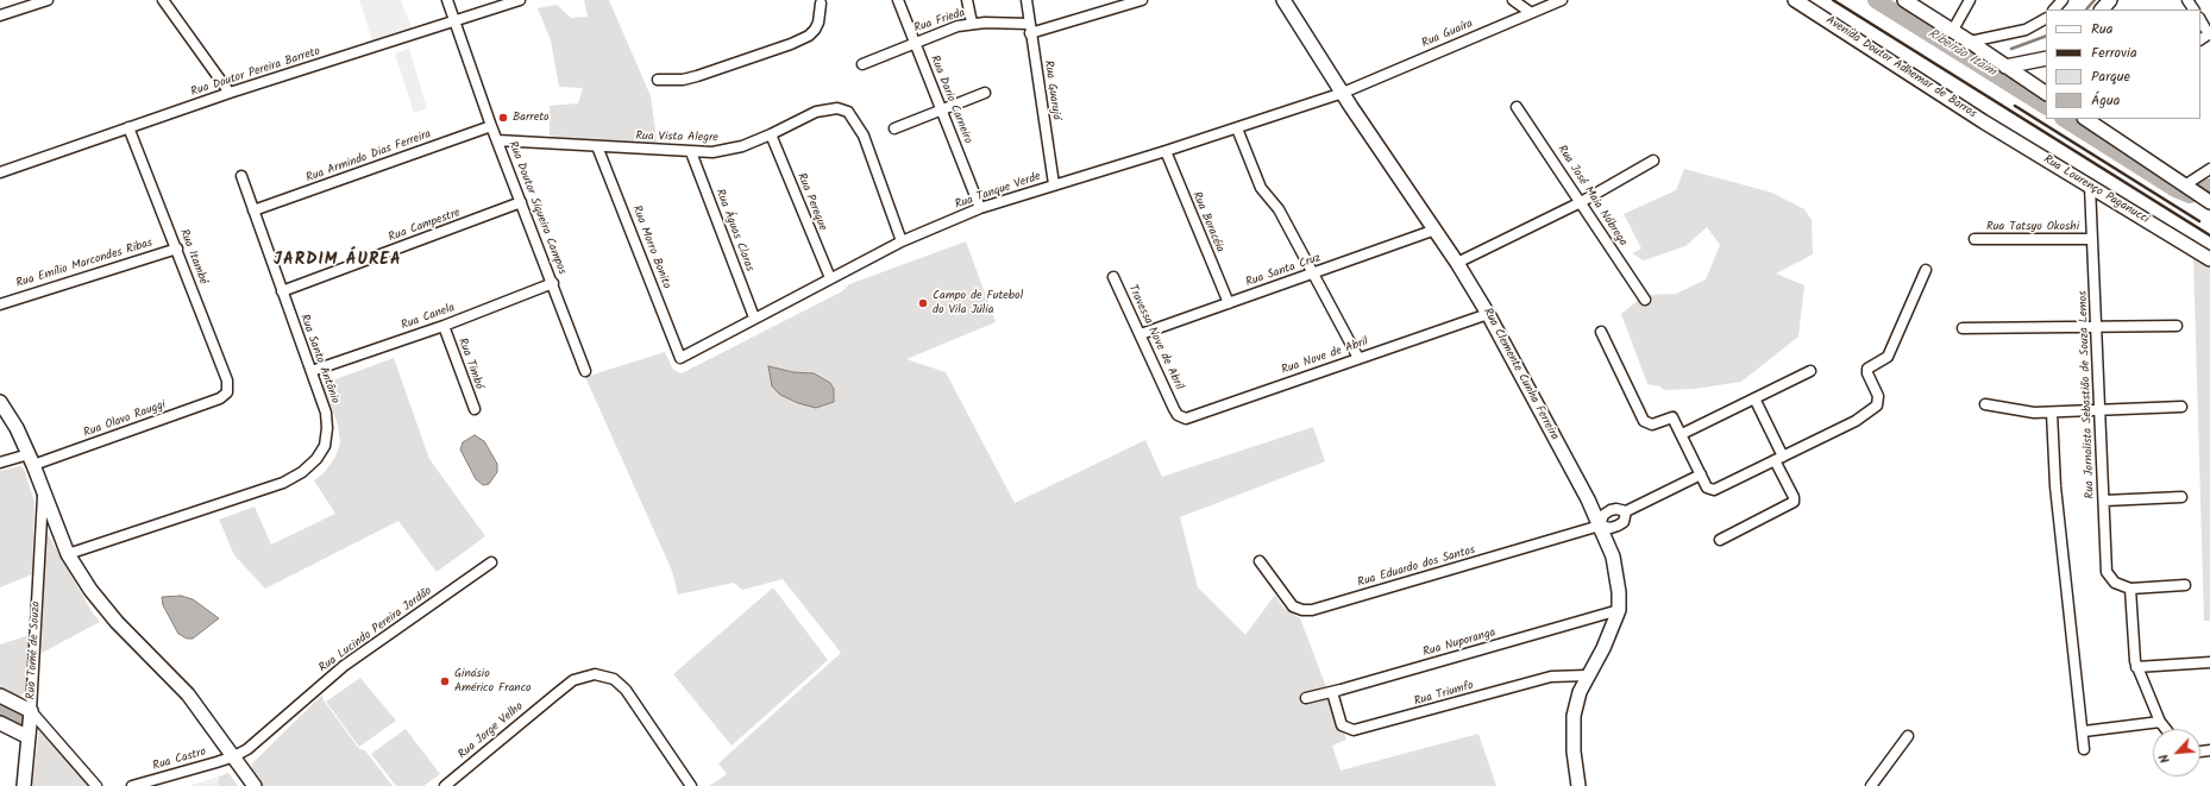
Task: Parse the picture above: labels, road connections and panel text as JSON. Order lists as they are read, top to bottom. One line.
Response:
{"streets":{"street":["Rua Frieda","Rua Guaíra","Avenida Doutor Adhemar de Barros","Rua Doutor Pereira Barreto","Rua Guarujá","Rua Dario Carneiro","Rua Vista Alegre","Rua Armindo Dias Ferreira","Rua Lourenço Paganucci","Rua Tanque Verde","Rua José Maia Nóbrega","Rua Pereque","Rua Doutor Siqueira Campos","Rua Boracéia","Rua Campestre","Rua Tatsyo Okoshi","Rua Águas Claras","Rua Morro Bonito","Rua Itambé","Rua Emílio Marcondes Ribas","Rua Santa Cruz","Rua Canela","Travessa Nove de Abril","Rua Nove de Abril","Rua Santo Antônio","Rua Timbó","Rua Clemente Cunha Ferreira","Rua Jornalista Sebastião de Souza Lemos","Rua Olavo Rauggi","Rua Eduardo dos Santos","Rua Lucindo Pereira Jordão","Rua Nuporanga","Rua Tomé de Souza","Rua Triumfo","Rua Jorge Velho","Rua Castro"]},"crossings":[["Rua Frieda","Rua Guarujá"],["Rua Frieda","Rua Dario Carneiro"],["Rua Guaíra","Rua Tanque Verde"],["Rua Guaíra","Rua Clemente Cunha Ferreira"],["Avenida Doutor Adhemar de Barros","Rua Lourenço Paganucci"],["Rua Doutor Pereira Barreto","Rua Doutor Siqueira Campos"],["Rua Doutor Pereira Barreto","Rua Itambé"],["Rua Guarujá","Rua Tanque Verde"],["Rua Dario Carneiro","Rua Tanque Verde"],["Rua Vista Alegre","Rua Tanque Verde"],["Rua Vista Alegre","Rua Pereque"],["Rua Vista Alegre","Rua Doutor Siqueira Campos"],["Rua Vista Alegre","Rua Águas Claras"],["Rua Vista Alegre","Rua Morro Bonito"],["Rua Armindo Dias Ferreira","Rua Doutor Siqueira Campos"],["Rua Armindo Dias Ferreira","Rua Santo Antônio"],["Rua Lourenço Paganucci","Rua Jornalista Sebastião de Souza Lemos"],["Rua Tanque Verde","Rua Pereque"],["Rua Tanque Verde","Rua Boracéia"],["Rua Tanque Verde","Rua Águas Claras"],["Rua Tanque Verde","Rua Morro Bonito"],["Rua Tanque Verde","Rua Clemente Cunha Ferreira"],["Rua Doutor Siqueira Campos","Rua Campestre"],["Rua Doutor Siqueira Campos","Rua Canela"],["Rua Boracéia","Rua Santa Cruz"],["Rua Campestre","Rua Santo Antônio"],["Rua Tatsyo Okoshi","Rua Jornalista Sebastião de Souza Lemos"],["Rua Itambé","Rua Emílio Marcondes Ribas"],["Rua Itambé","Rua Olavo Rauggi"],["Rua Santa Cruz","Travessa Nove de Abril"],["Rua Santa Cruz","Rua Clemente Cunha Ferreira"],["Rua Canela","Rua Santo Antônio"],["Rua Canela","Rua Timbó"],["Travessa Nove de Abril","Rua Nove de Abril"],["Rua Nove de Abril","Rua Clemente Cunha Ferreira"],["Rua Clemente Cunha Ferreira","Rua Eduardo dos Santos"],["Rua Clemente Cunha Ferreira","Rua Nuporanga"],["Rua Clemente Cunha Ferreira","Rua Triumfo"],["Rua Lucindo Pereira Jordão","Rua Castro"],["Rua Nuporanga","Rua Triumfo"]],"districts":["JARDIM ÁUREA"],"water":["Ribeirão Itaim"],"places":["Barreto","Campo de Futebol do Vila Júlia","Ginásio Américo Franco"],"legend":["Rua","Ferrovia","Parque","Água"],"north":"bottom left"}
